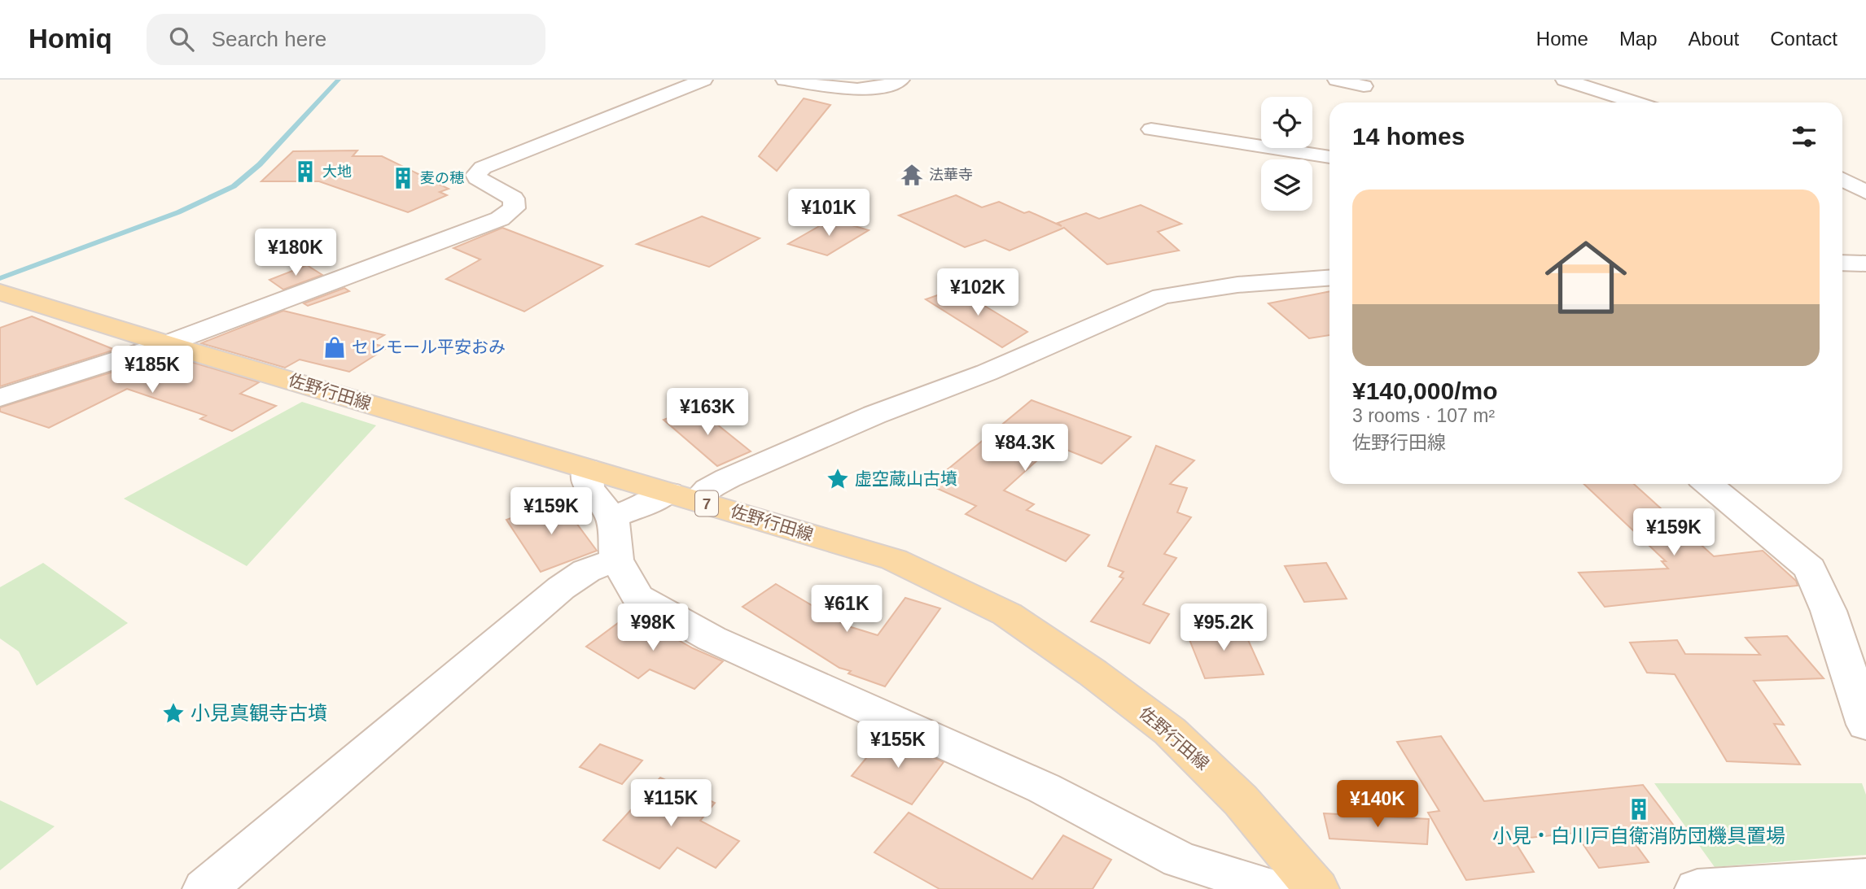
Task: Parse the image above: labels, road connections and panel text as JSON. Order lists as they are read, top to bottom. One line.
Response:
{"streets":{"main road":["佐野行田線","7"]},"places":{"building":["大地","麦の穂","小見・白川戸自衛消防団機具置場"],"temple":["法華寺"],"shop":["セレモール平安おみ"],"place":["虚空蔵山古墳","小見真観寺古墳"]},"page":{"header":"Homiq","search":"Search here","nav":["Home","Map","About","Contact"],"heading":"14 homes","list":[{"name":"¥140,000/mo","note":"3 rooms · 107 m² · 佐野行田線"}],"price":["¥101K","¥180K","¥102K","¥185K","¥163K","¥84.3K","¥159K","¥159K","¥61K","¥98K","¥95.2K","¥155K","¥115K","¥140K"]}}
